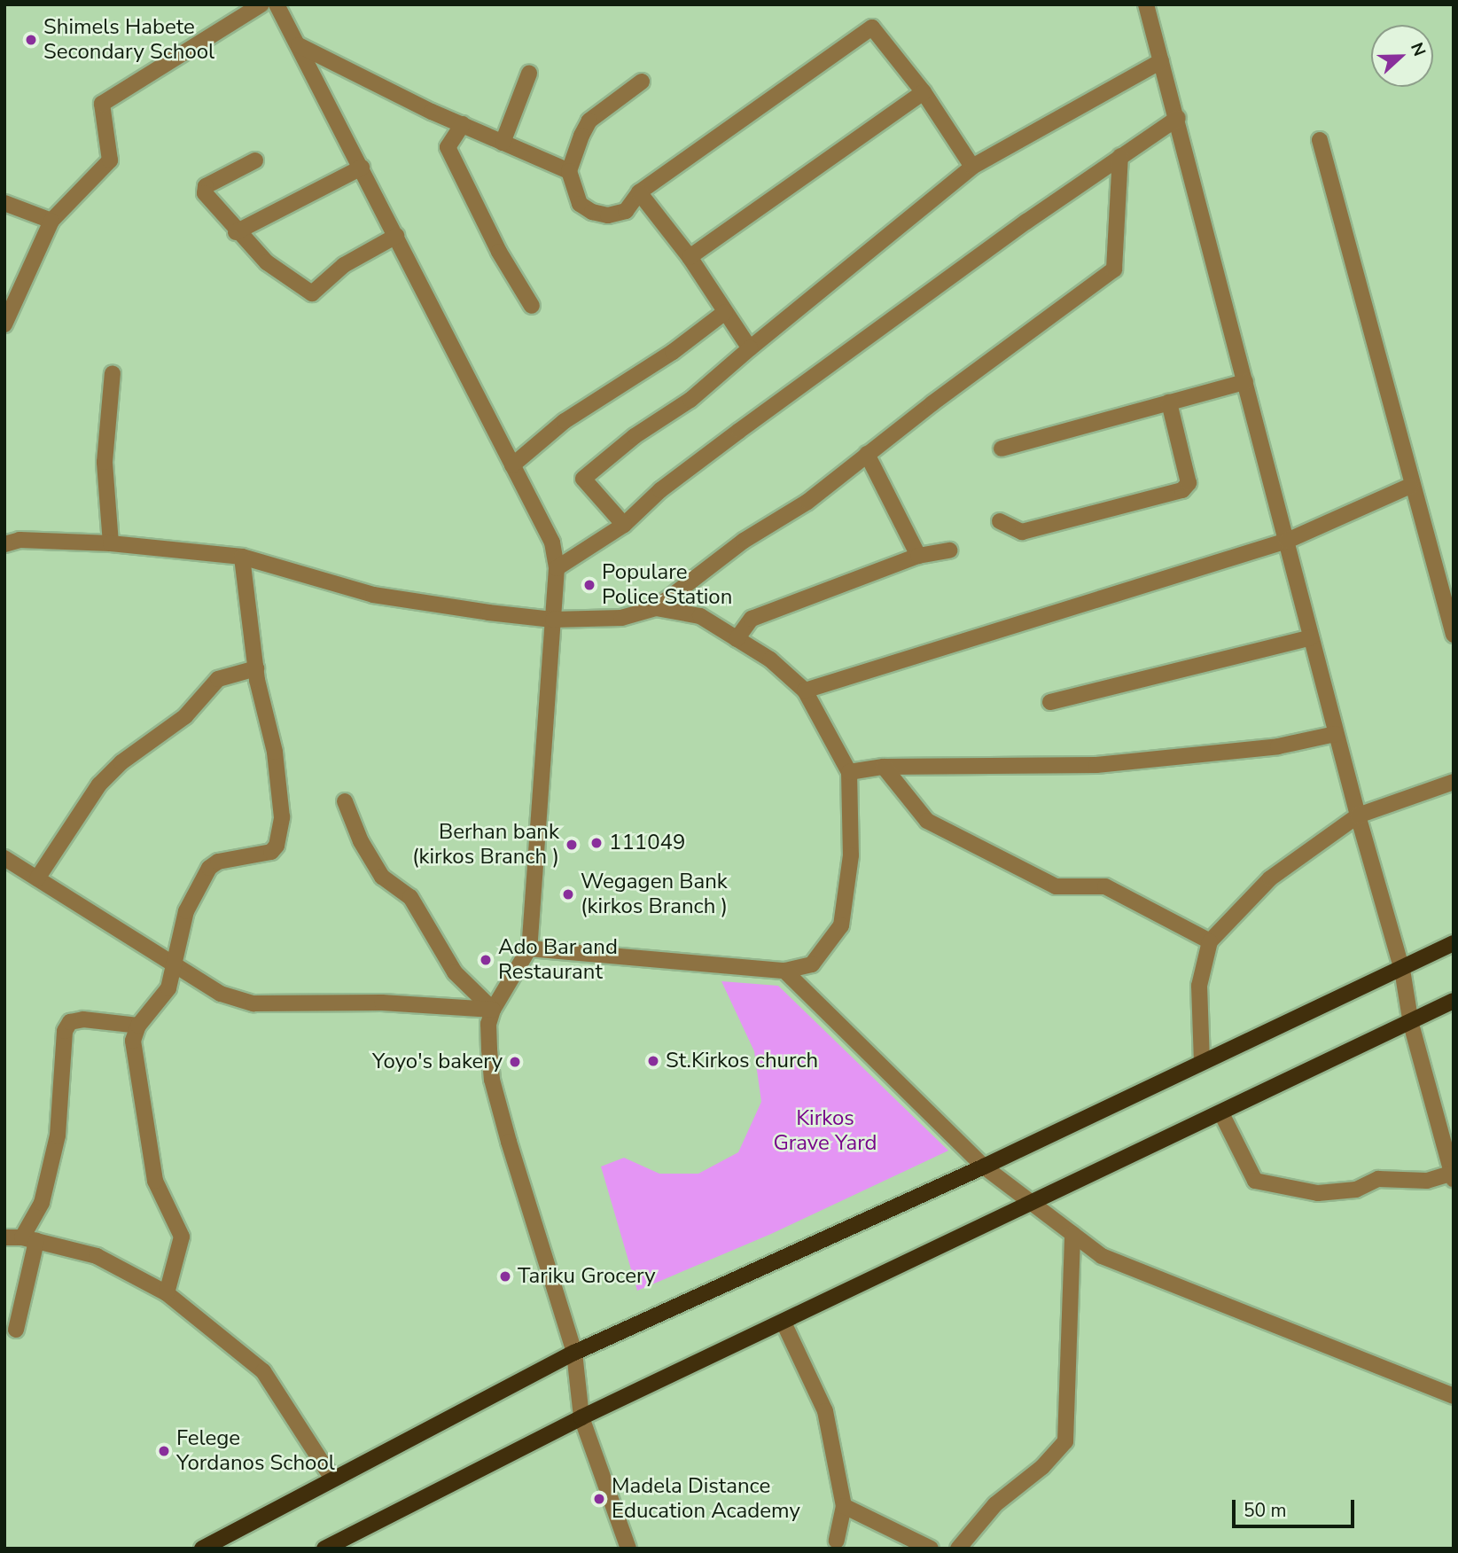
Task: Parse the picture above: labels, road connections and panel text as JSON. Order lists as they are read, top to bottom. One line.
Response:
{"parks":["Kirkos Grave Yard"],"places":["Shimels Habete Secondary School","Populare Police Station","111049","Berhan bank (kirkos Branch )","Wegagen Bank (kirkos Branch )","Ado Bar and Restaurant","St.Kirkos church","Yoyo's bakery","Tariku Grocery","Felege Yordanos School","Madela Distance Education Academy"],"scale_bar":"50 m","north":"right"}
